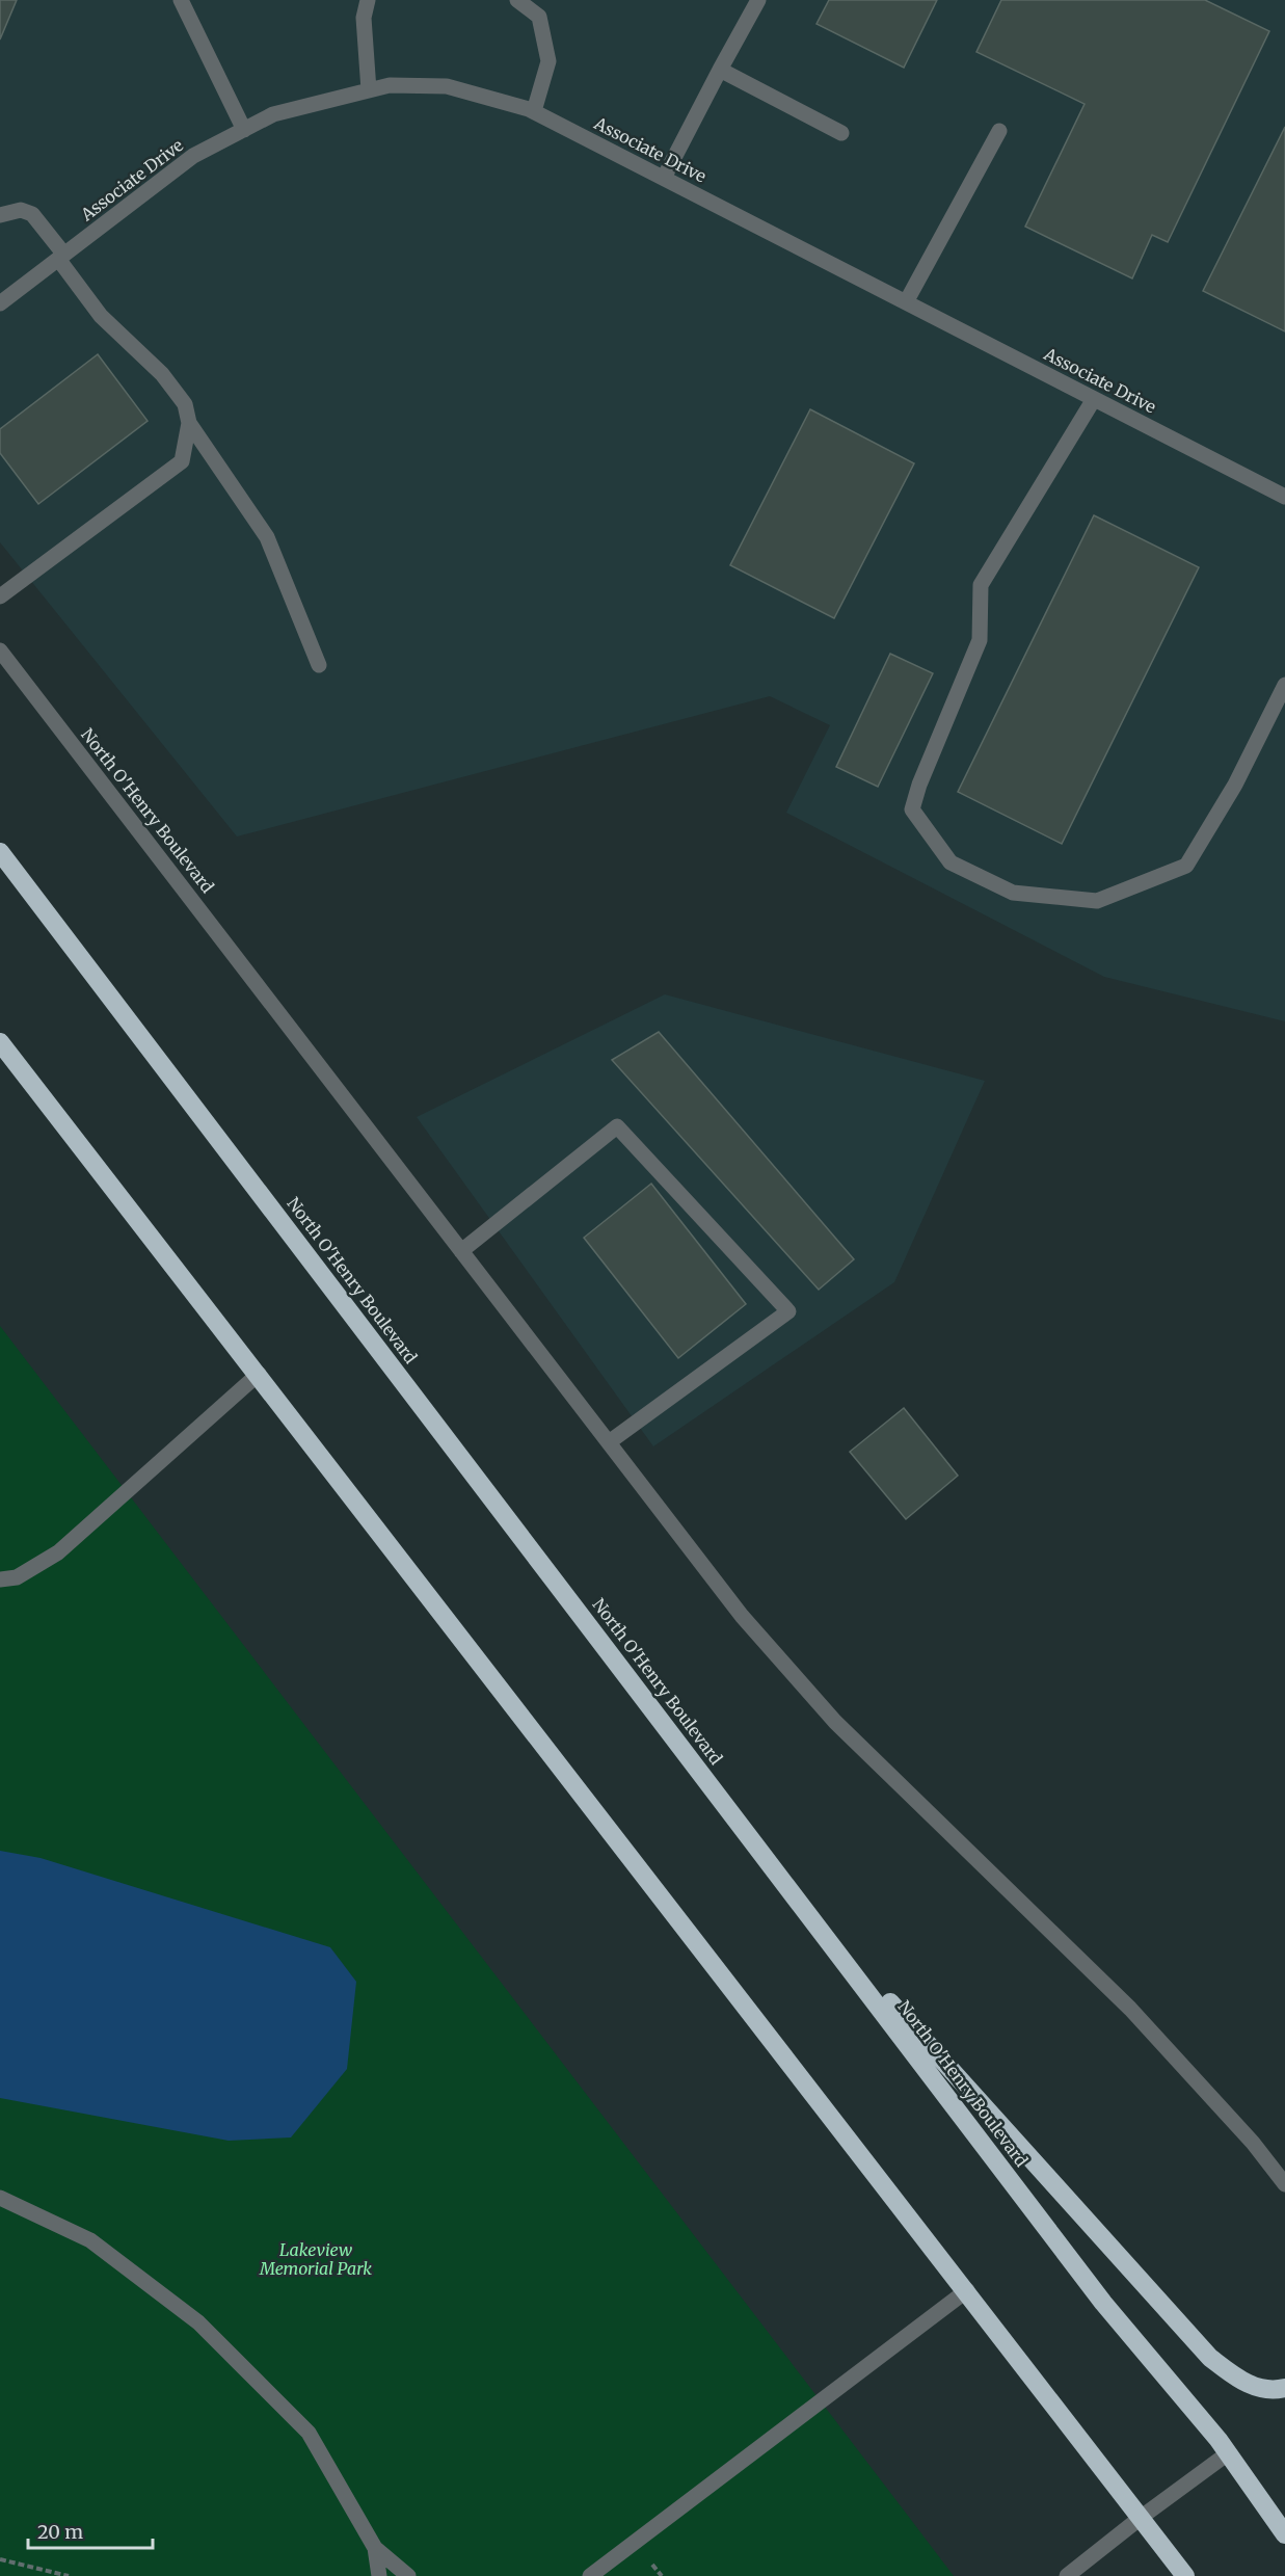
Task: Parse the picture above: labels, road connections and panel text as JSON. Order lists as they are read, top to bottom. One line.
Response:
{"streets":{"highway":["North O'Henry Boulevard"],"street":["Associate Drive"]},"parks":["Lakeview Memorial Park"],"scale_bar":"20 m"}
